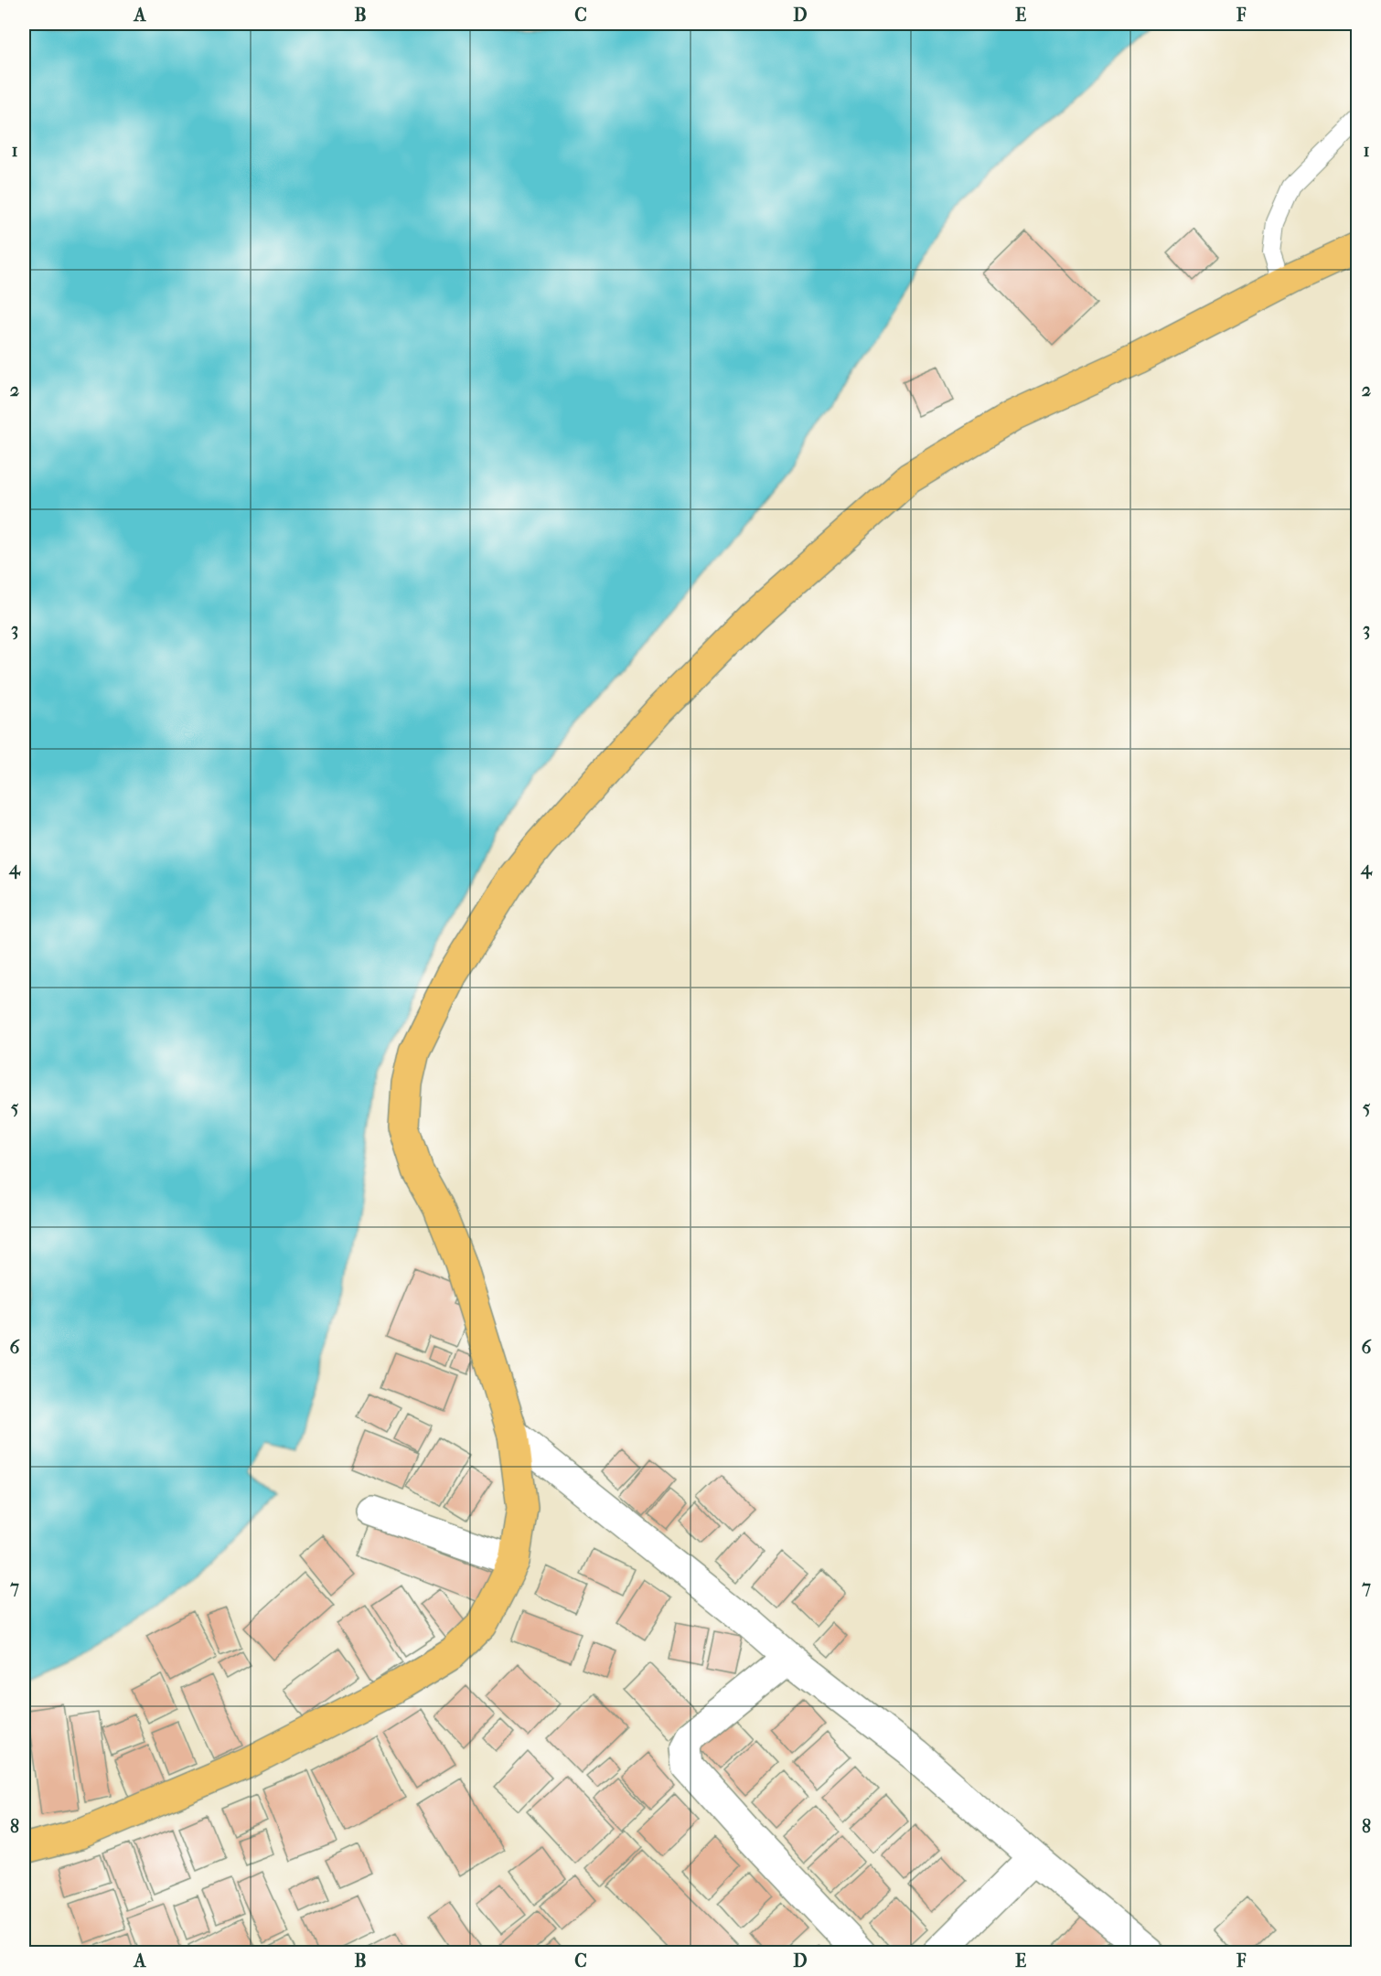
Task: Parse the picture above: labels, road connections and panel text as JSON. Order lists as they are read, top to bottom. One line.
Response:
{"grid":{"columns":["A","B","C","D","E","F"],"rows":["1","2","3","4","5","6","7","8"]}}
